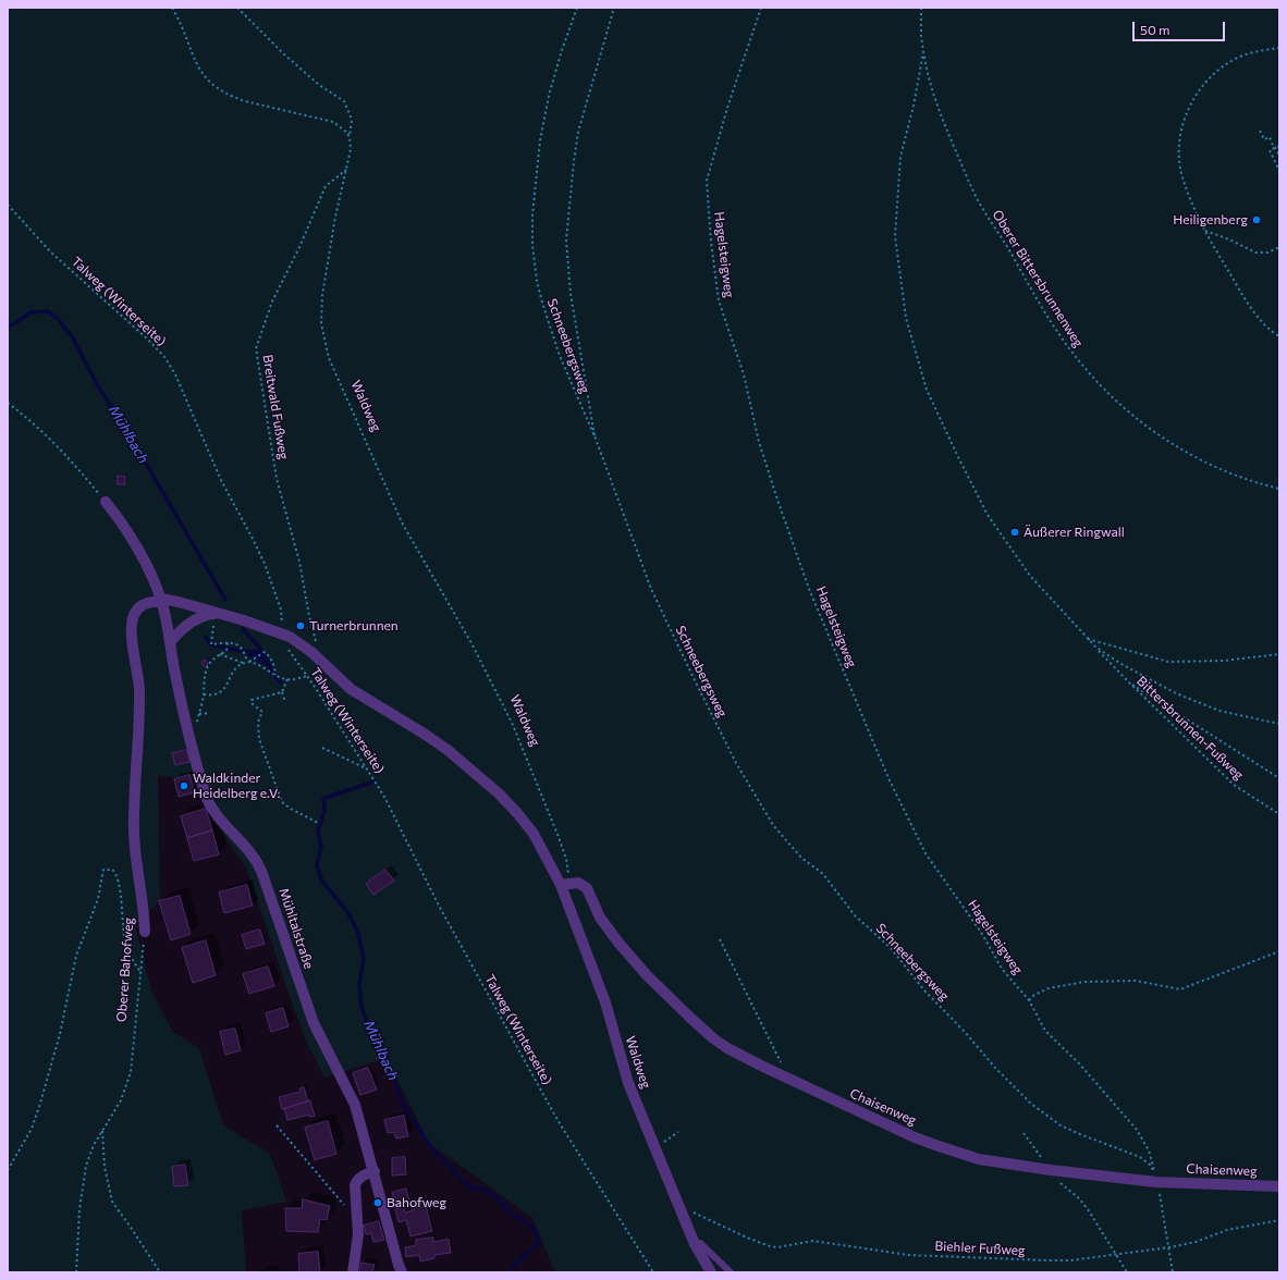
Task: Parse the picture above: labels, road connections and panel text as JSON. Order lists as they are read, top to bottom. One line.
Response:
{"streets":{"street":["Waldweg","Mühltalstraße","Oberer Bahofweg","Chaisenweg"],"path":["Hagelsteigweg","Oberer Bittersbrunnenweg","Talweg (Winterseite)","Schneebergsweg","Breitwald Fußweg","Bittersbrunnen-Fußweg","Biehler Fußweg"]},"crossings":[["Hagelsteigweg","Schneebergsweg"],["Hagelsteigweg","Chaisenweg"],["Talweg (Winterseite)","Waldweg"],["Schneebergsweg","Chaisenweg"],["Waldweg","Breitwald Fußweg"],["Waldweg","Mühltalstraße"],["Waldweg","Oberer Bahofweg"],["Waldweg","Chaisenweg"],["Mühltalstraße","Oberer Bahofweg"]],"water":["Mühlbach"],"places":["Heiligenberg","Äußerer Ringwall","Turnerbrunnen","Waldkinder Heidelberg e.V.","Bahofweg"],"scale_bar":"50 m"}
